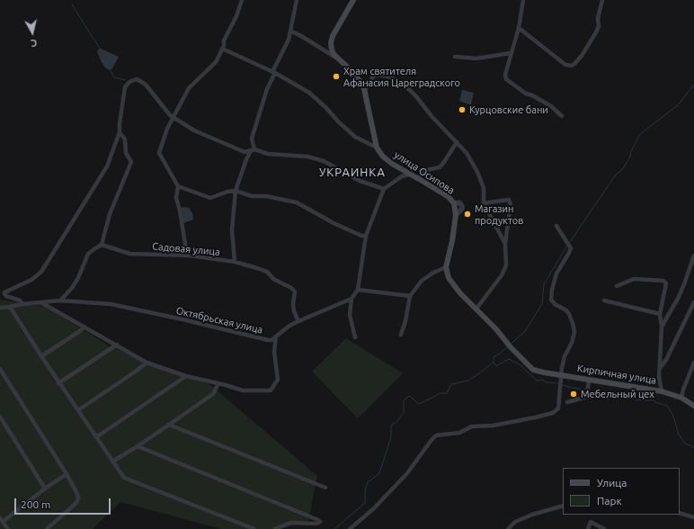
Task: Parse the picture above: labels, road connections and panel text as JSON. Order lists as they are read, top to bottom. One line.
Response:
{"streets":{"main road":["улица Осипова","Кирпичная улица"],"street":["Садовая улица","Октябрьская улица"]},"districts":["УКРАИНКА"],"places":["Храм святителя Афанасия Цареградского","Курцовские бани","Магазин продуктов","Мебельный цех"],"legend":["Улица","Парк"],"scale_bar":"200 m","north":"bottom"}
